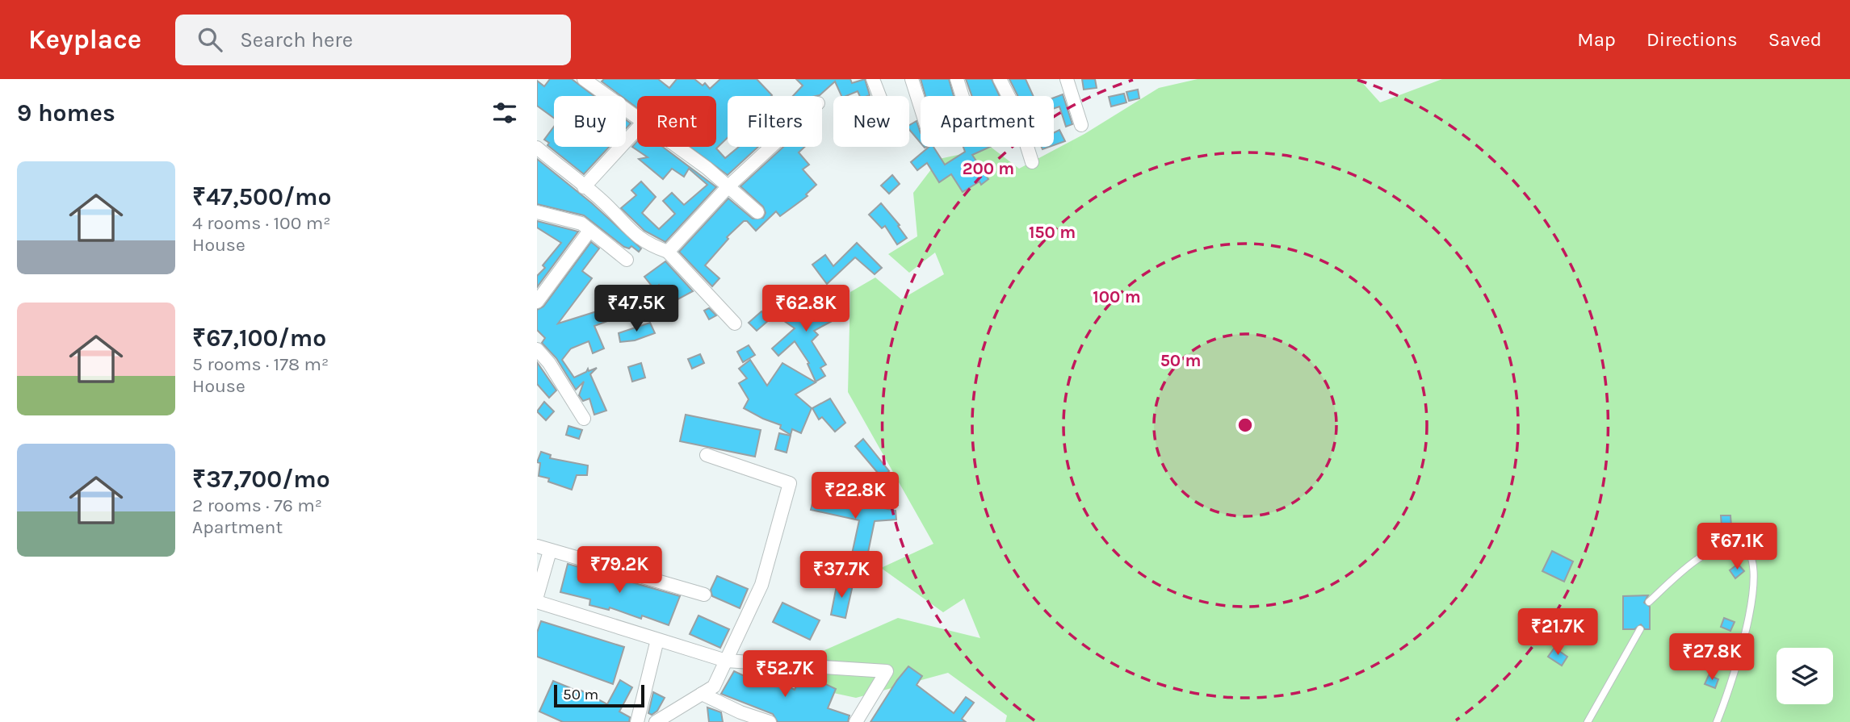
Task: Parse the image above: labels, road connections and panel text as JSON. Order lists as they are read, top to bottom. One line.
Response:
{"scale_bar":"50 m","page":{"header":"Keyplace","search":"Search here","nav":["Map","Directions","Saved"],"heading":"9 homes","chip":["Buy","Rent","Filters","New","Apartment"],"list":[{"name":"₹47,500/mo","note":"4 rooms · 100 m² · House"},{"name":"₹67,100/mo","note":"5 rooms · 178 m² · House"},{"name":"₹37,700/mo","note":"2 rooms · 76 m² · Apartment"}],"price":["₹47.5K","₹62.8K","₹22.8K","₹67.1K","₹79.2K","₹37.7K","₹21.7K","₹27.8K","₹52.7K"],"scale":"50 m"},"rings":["200 m","150 m","100 m","50 m"]}
